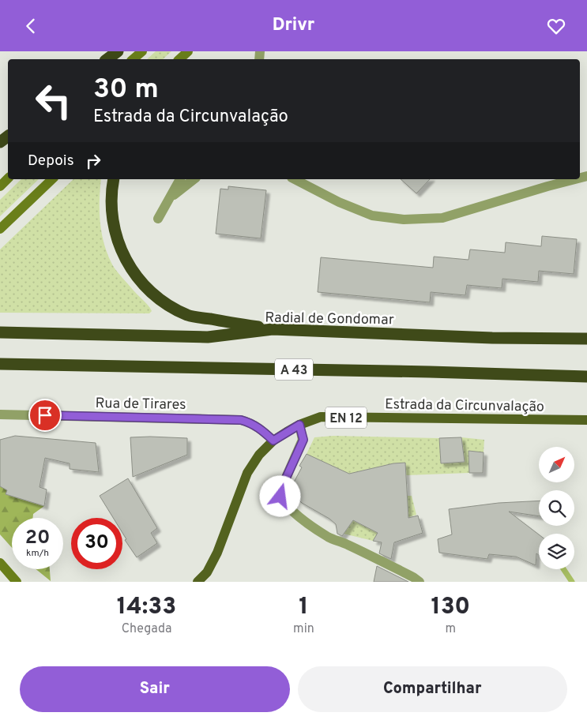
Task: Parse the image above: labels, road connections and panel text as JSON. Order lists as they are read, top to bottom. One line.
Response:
{"streets":{"highway":["Radial de Gondomar","A 43"],"main road":["Estrada da Circunvalação","EN 12"],"street":["Rua de Tirares"]},"crossings":[["Rua de Tirares","Estrada da Circunvalação"]],"north":"top right","page":{"header":"Drivr","turn":["30 m","Estrada da Circunvalação"],"then":"Depois","speed":"20 km/h","limit":"30","eta":["14:33","Chegada","1","min","130","m"],"buttons":["Sair","Compartilhar"]}}
